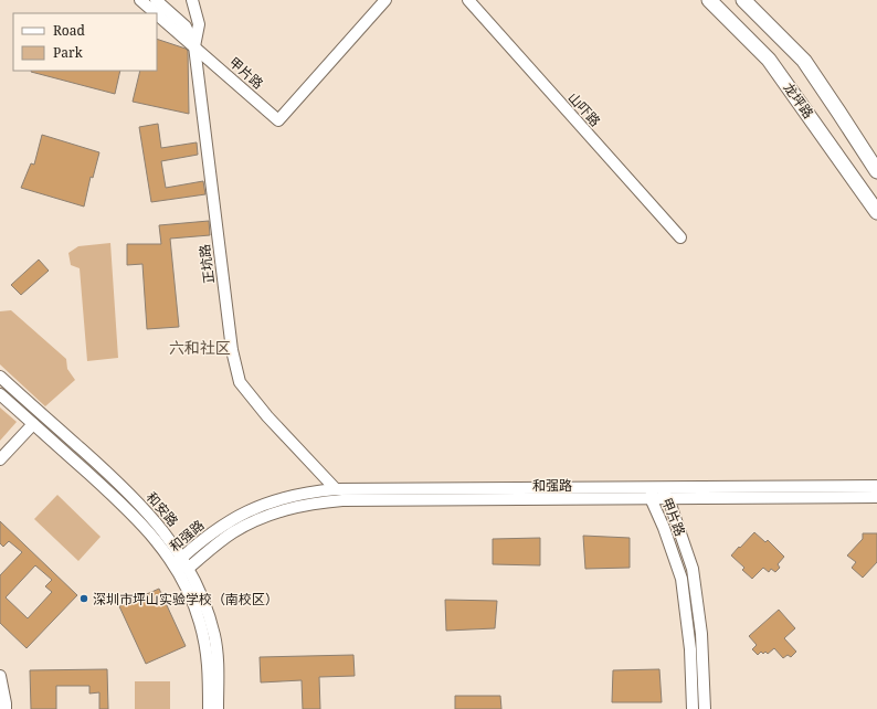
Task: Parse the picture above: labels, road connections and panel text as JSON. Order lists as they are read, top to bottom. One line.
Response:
{"streets":{"main road":["龙坪路"],"street":["甲片路","山吓路","正坑路","和强路","和安路"]},"crossings":[["甲片路","正坑路"],["甲片路","和强路"],["正坑路","和强路"],["和强路","和安路"]],"districts":["六和社区"],"places":["深圳市坪山实验学校（南校区）"],"legend":["Road","Park"]}
